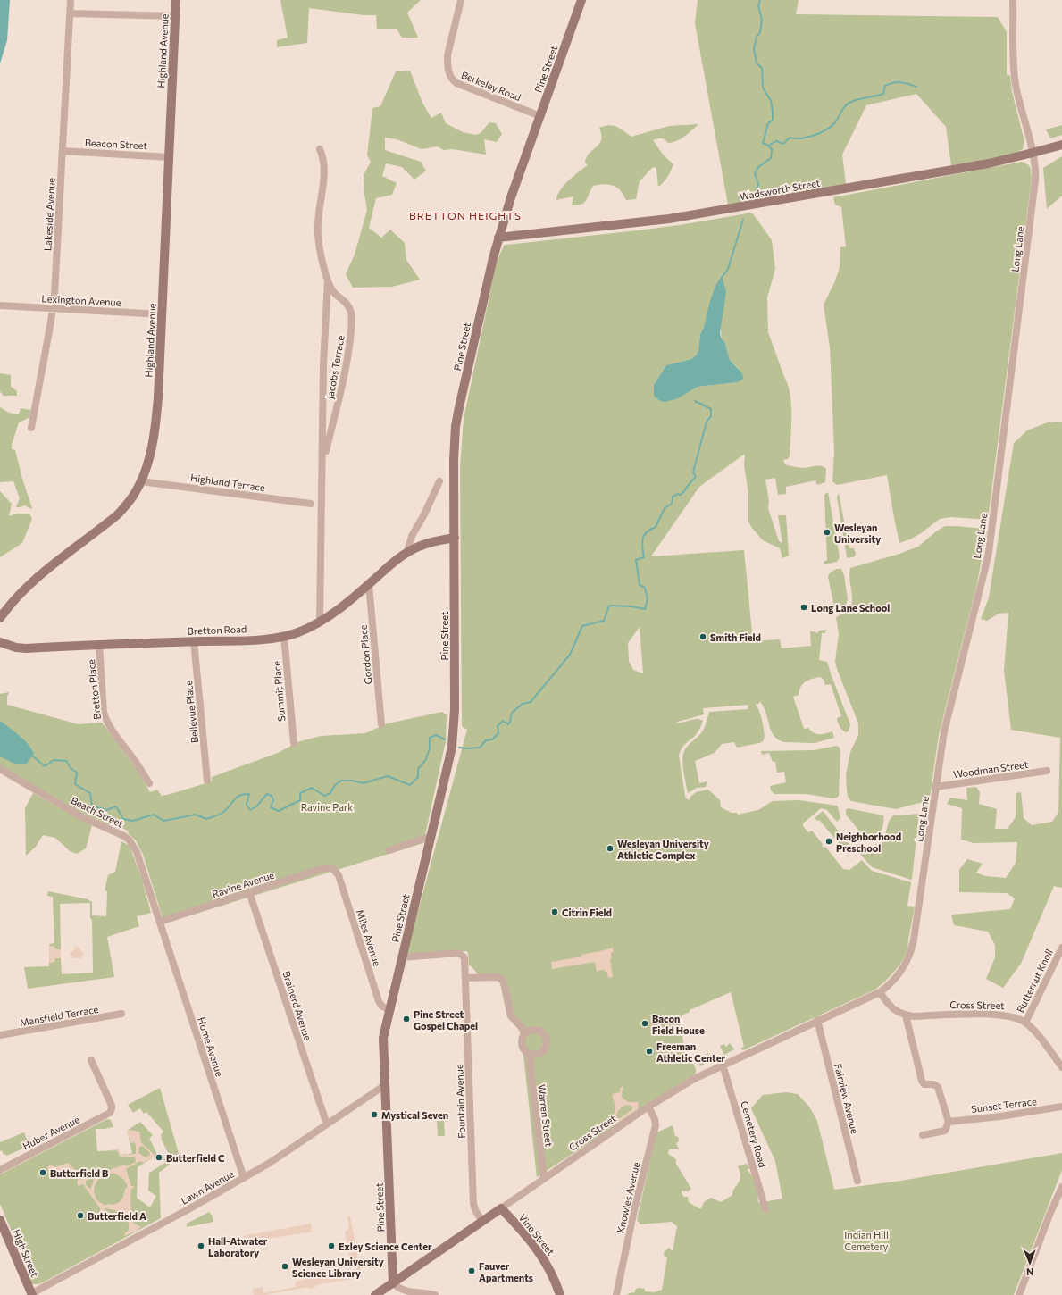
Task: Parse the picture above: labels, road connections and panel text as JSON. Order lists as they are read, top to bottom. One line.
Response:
{"streets":{"street":["Highland Avenue","Pine Street","Berkeley Road","Beacon Street","Wadsworth Street","Lakeside Avenue","Long Lane","Lexington Avenue","Jacobs Terrace","Highland Terrace","Bretton Road","Gordon Place","Bretton Place","Summit Place","Bellevue Place","Woodman Street","Beach Street","Ravine Avenue","Miles Avenue","Butternut Knoll","Cross Street","Brainerd Avenue","Mansfield Terrace","Home Avenue","Fairview Avenue","Fountain Avenue","Sunset Terrace","Warren Street","Huber Avenue","Cemetery Road","Lawn Avenue","Knowles Avenue","Vine Street","High Street"]},"crossings":[["Highland Avenue","Beacon Street"],["Highland Avenue","Lexington Avenue"],["Highland Avenue","Highland Terrace"],["Pine Street","Berkeley Road"],["Pine Street","Wadsworth Street"],["Pine Street","Bretton Road"],["Pine Street","Miles Avenue"],["Pine Street","Cross Street"],["Pine Street","Fountain Avenue"],["Pine Street","Lawn Avenue"],["Beacon Street","Lakeside Avenue"],["Wadsworth Street","Long Lane"],["Lakeside Avenue","Lexington Avenue"],["Long Lane","Woodman Street"],["Long Lane","Cross Street"],["Long Lane","Fairview Avenue"],["Jacobs Terrace","Bretton Road"],["Bretton Road","Gordon Place"],["Bretton Road","Bretton Place"],["Bretton Road","Summit Place"],["Bretton Road","Bellevue Place"],["Beach Street","Ravine Avenue"],["Beach Street","Home Avenue"],["Ravine Avenue","Miles Avenue"],["Ravine Avenue","Brainerd Avenue"],["Ravine Avenue","Home Avenue"],["Butternut Knoll","Cross Street"],["Cross Street","Fairview Avenue"],["Cross Street","Fountain Avenue"],["Cross Street","Warren Street"],["Cross Street","Cemetery Road"],["Cross Street","Knowles Avenue"],["Cross Street","Vine Street"],["Brainerd Avenue","Lawn Avenue"],["Home Avenue","Lawn Avenue"],["Lawn Avenue","High Street"]],"districts":["BRETTON HEIGHTS"],"parks":["Ravine Park","Indian Hill Cemetery"],"places":["Wesleyan University","Long Lane School","Smith Field","Neighborhood Preschool","Wesleyan University Athletic Complex","Citrin Field","Pine Street Gospel Chapel","Bacon Field House","Freeman Athletic Center","Mystical Seven","Butterfield C","Butterfield B","Butterfield A","Hall-Atwater Laboratory","Exley Science Center","Wesleyan University Science Library","Fauver Apartments"],"north":"bottom"}
